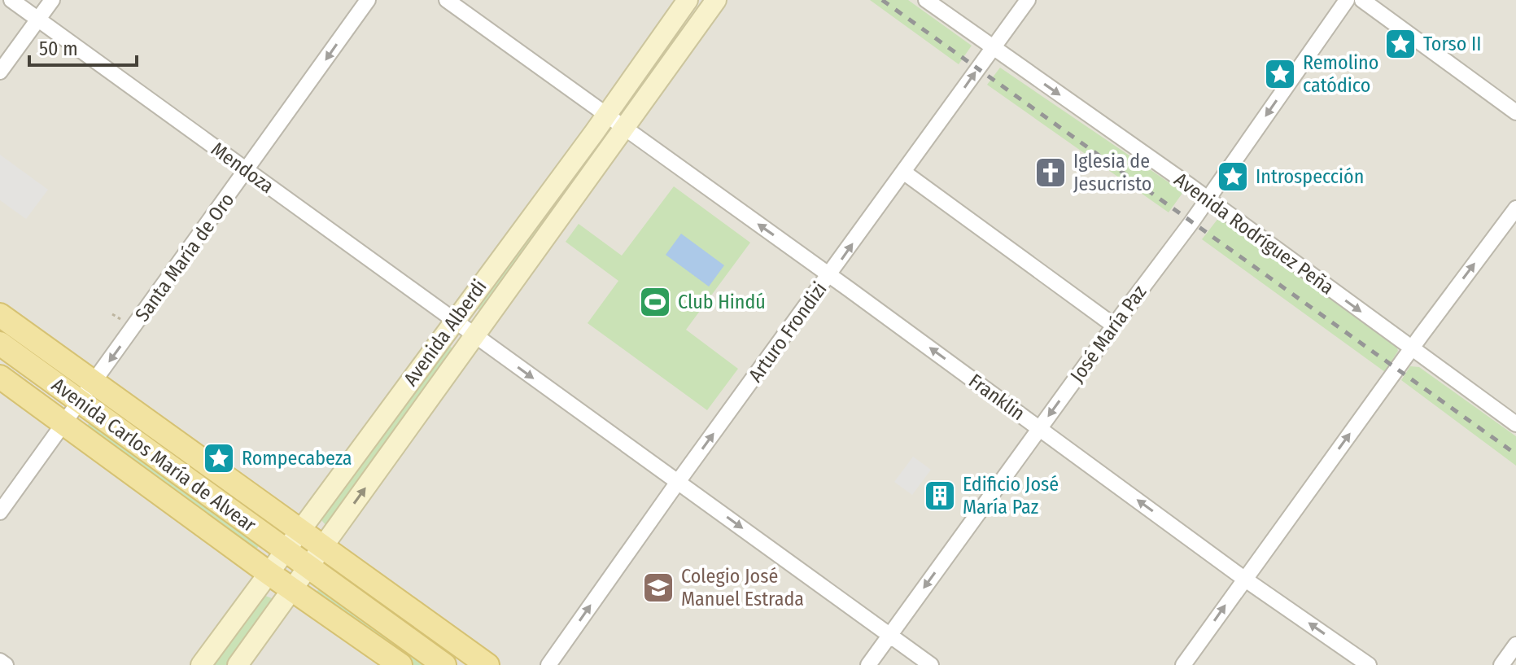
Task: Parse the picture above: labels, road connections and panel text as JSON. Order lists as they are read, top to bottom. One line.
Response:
{"streets":{"main road":["Avenida Alberdi","Avenida Carlos María de Alvear"],"street":["Mendoza","Avenida Rodríguez Peña","Santa María de Oro","Arturo Frondizi","José María Paz","Franklin"]},"crossings":[["Mendoza","Santa María de Oro"],["Mendoza","Arturo Frondizi"],["Mendoza","Avenida Alberdi"],["Mendoza","José María Paz"],["Avenida Rodríguez Peña","Arturo Frondizi"],["Avenida Rodríguez Peña","José María Paz"],["Santa María de Oro","Avenida Carlos María de Alvear"],["Arturo Frondizi","Franklin"],["Avenida Alberdi","Franklin"],["Avenida Alberdi","Avenida Carlos María de Alvear"],["José María Paz","Franklin"]],"one_way":["Mendoza","Avenida Rodríguez Peña","Santa María de Oro","Arturo Frondizi","José María Paz","Franklin"],"places":{"place":["Torso II","Remolino catódico","Introspección","Rompecabeza"],"church":["Iglesia de Jesucristo"],"sports":["Club Hindú"],"building":["Edificio José María Paz"],"school or university":["Colegio José Manuel Estrada"]},"scale_bar":"50 m"}
